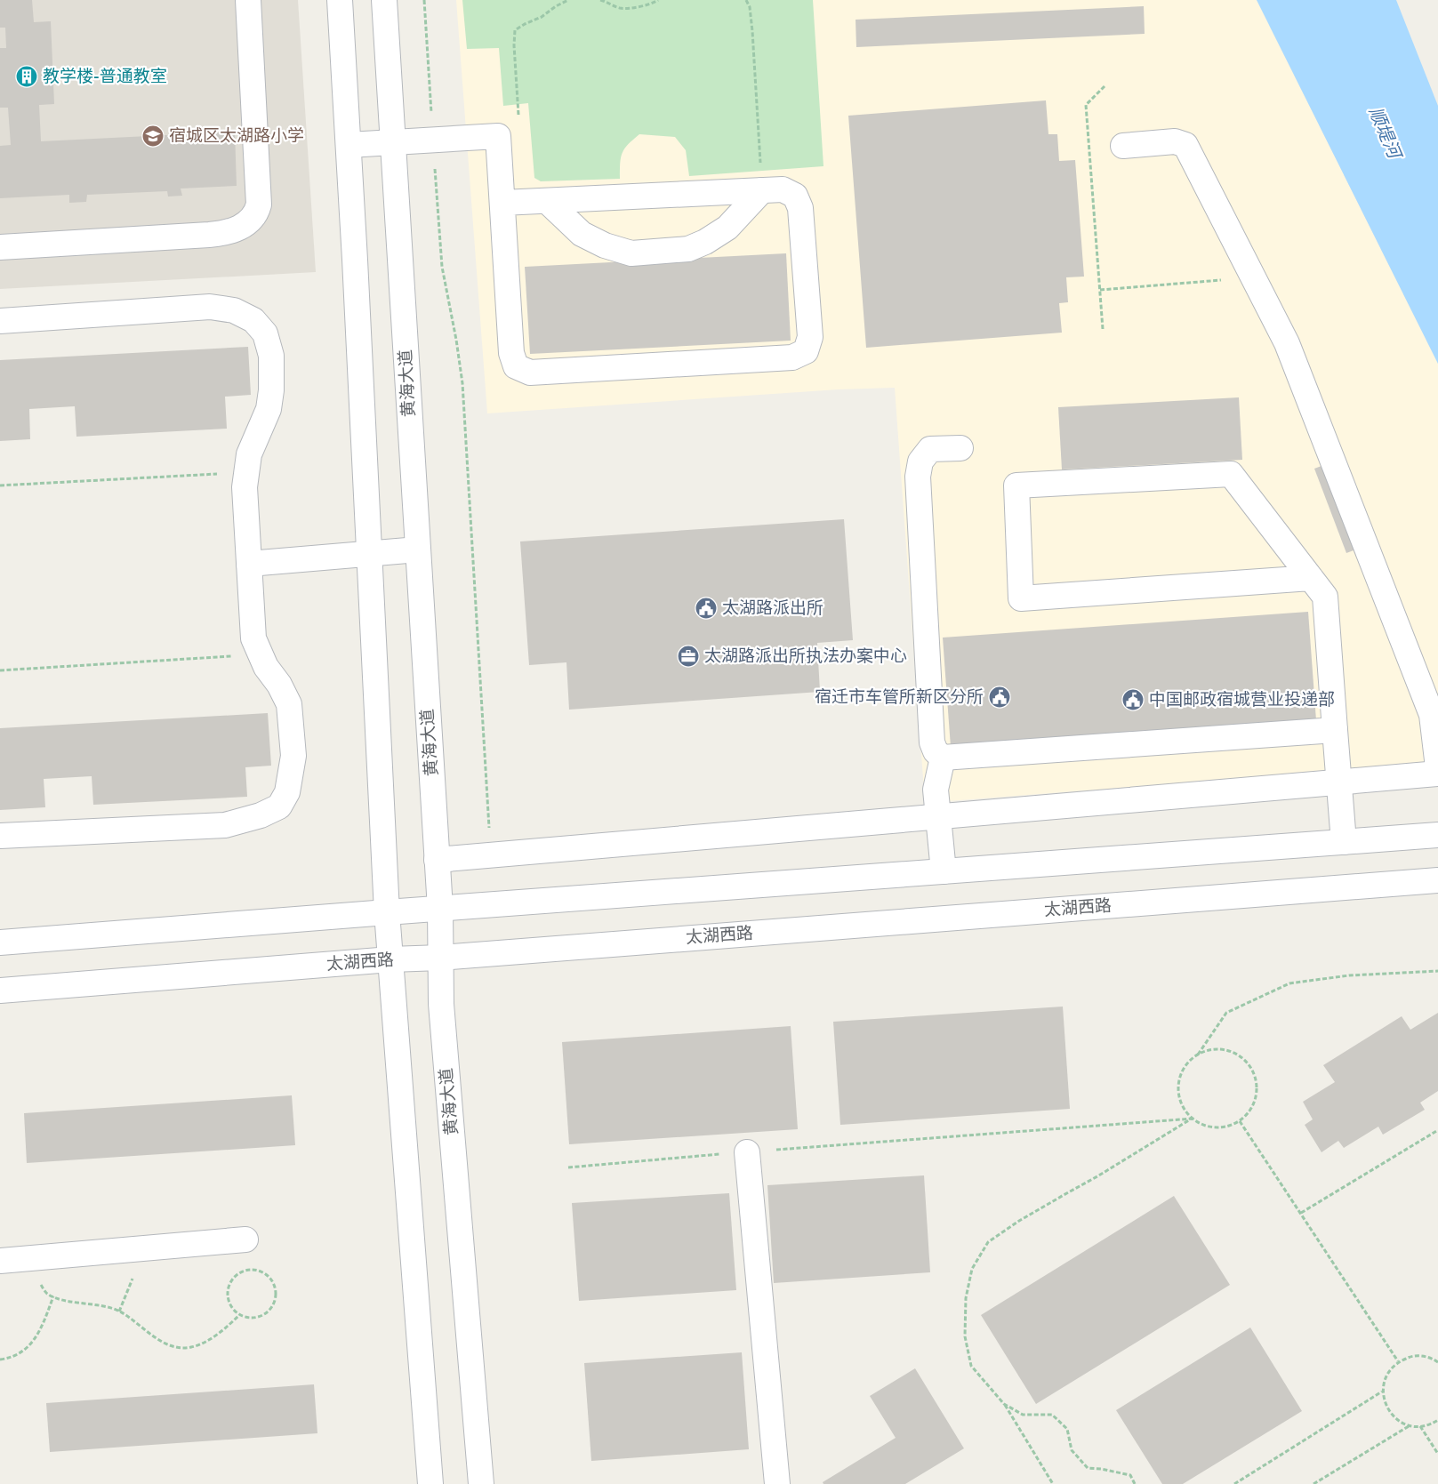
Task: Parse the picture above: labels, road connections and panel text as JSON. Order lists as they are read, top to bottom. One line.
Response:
{"streets":{"street":["黄海大道","太湖西路"]},"crossings":[["黄海大道","太湖西路"]],"water":["顺堤河"],"places":{"building":["教学楼-普通教室"],"school or university":["宿城区太湖路小学"],"public building":["太湖路派出所","宿迁市车管所新区分所","中国邮政宿城营业投递部"],"office":["太湖路派出所执法办案中心"]}}
